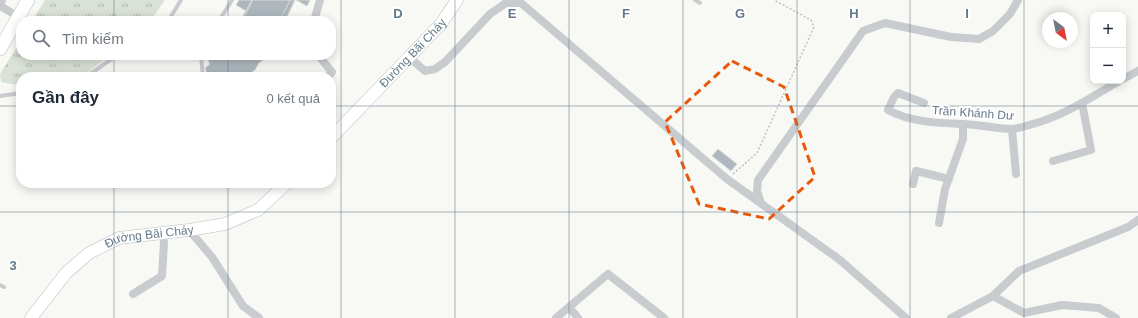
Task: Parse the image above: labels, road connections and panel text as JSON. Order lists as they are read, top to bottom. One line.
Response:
{"streets":{"main road":["Đường Bãi Cháy"],"street":["Trần Khánh Dư"]},"north":"bottom right","page":{"map_buttons":["+","−"],"search":"Tìm kiếm","heading":["Gần đây","0 kết quả"]},"grid":{"columns":["D","E","F","G","H","I"],"rows":["3"]}}
